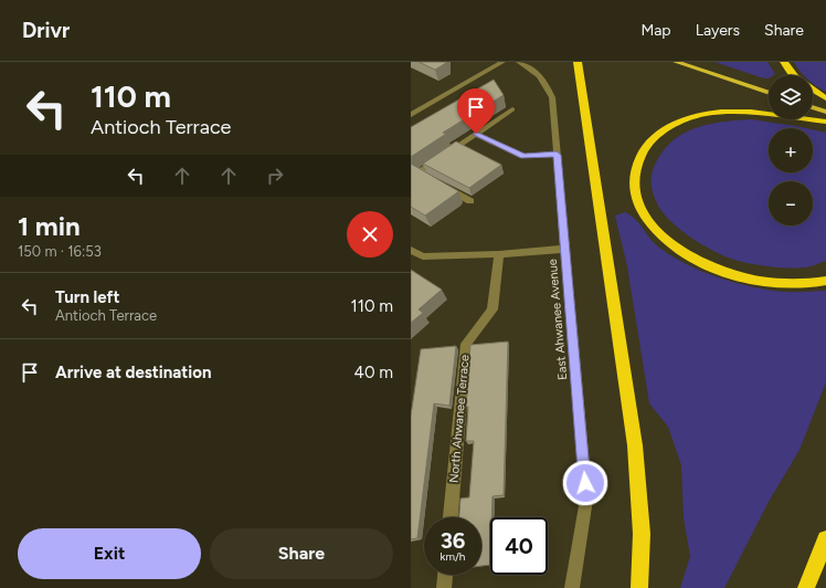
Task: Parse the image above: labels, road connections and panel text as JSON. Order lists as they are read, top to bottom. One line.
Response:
{"streets":{"street":["East Ahwanee Avenue","North Ahwanee Terrace"]},"page":{"header":"Drivr","nav":["Map","Layers","Share"],"turn":["110 m","Antioch Terrace"],"map_buttons":["+","−"],"heading":["1 min","150 m · 16:53"],"list":[{"name":"Turn left","note":"Antioch Terrace","value":"110 m"},{"name":"Arrive at destination","value":"40 m"}],"speed":"36 km/h","limit":"40","buttons":["Exit","Share"]}}
